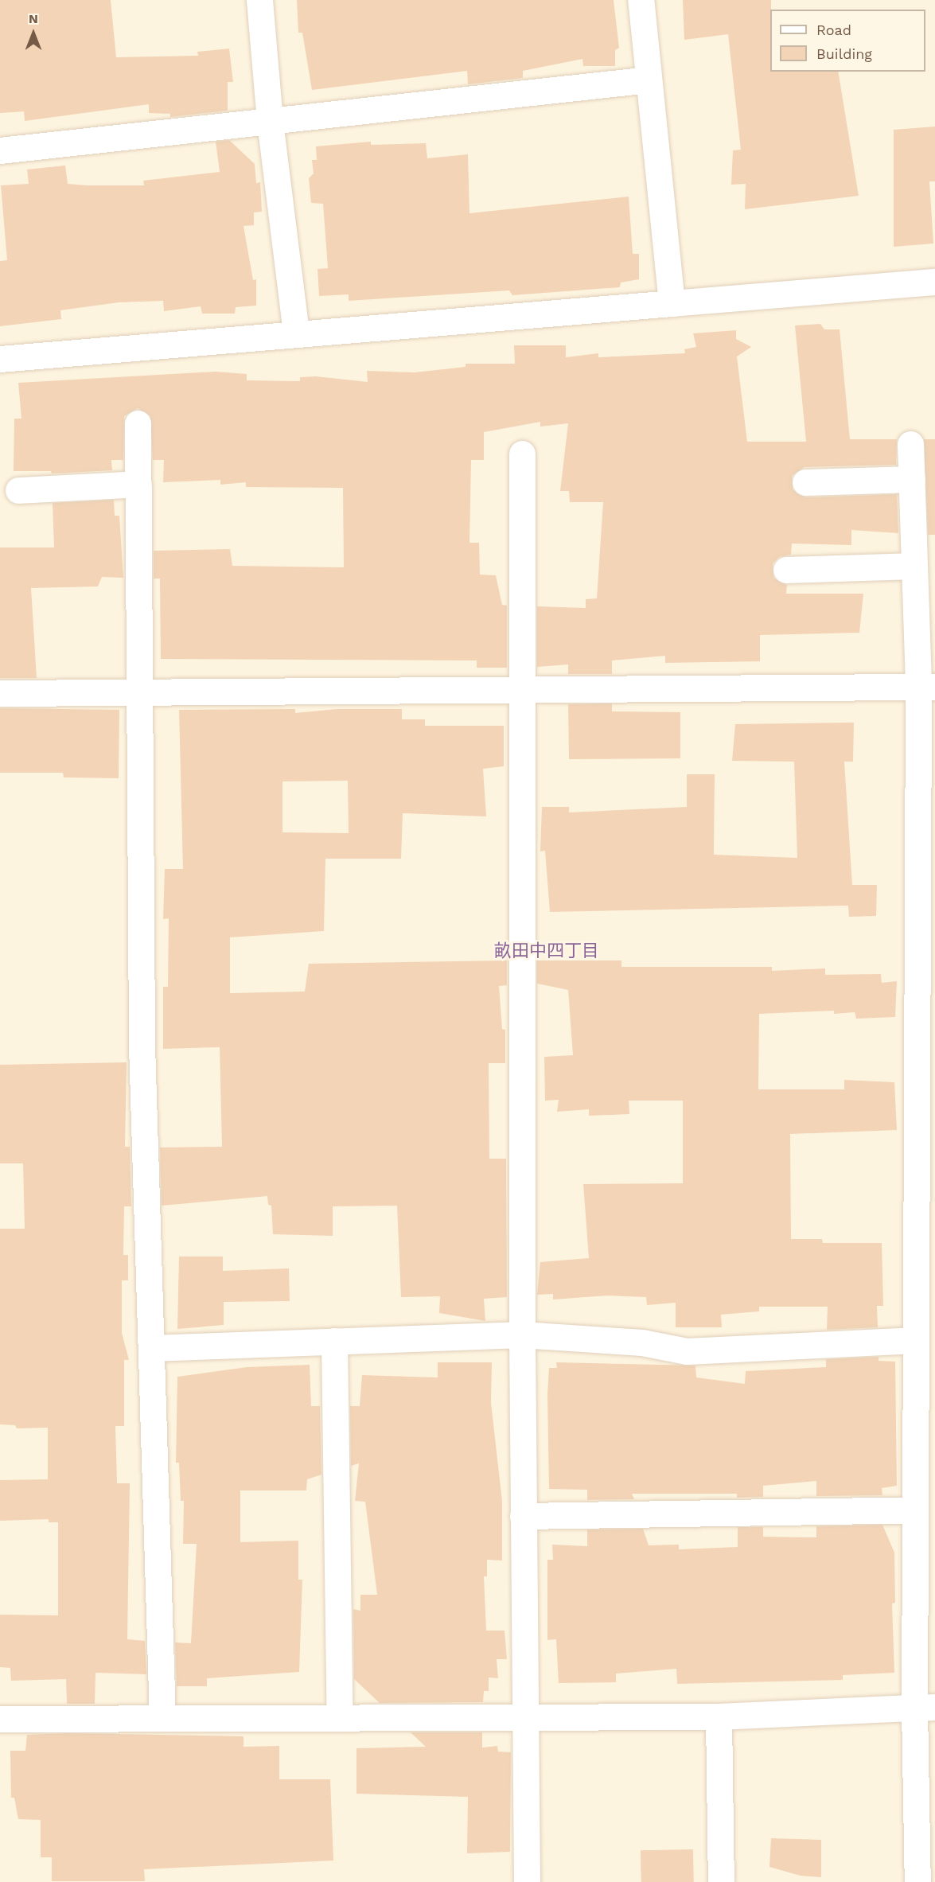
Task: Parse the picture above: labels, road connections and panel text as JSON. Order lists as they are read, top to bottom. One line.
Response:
{"districts":["畝田中四丁目"],"legend":["Road","Building"],"north":"top"}
